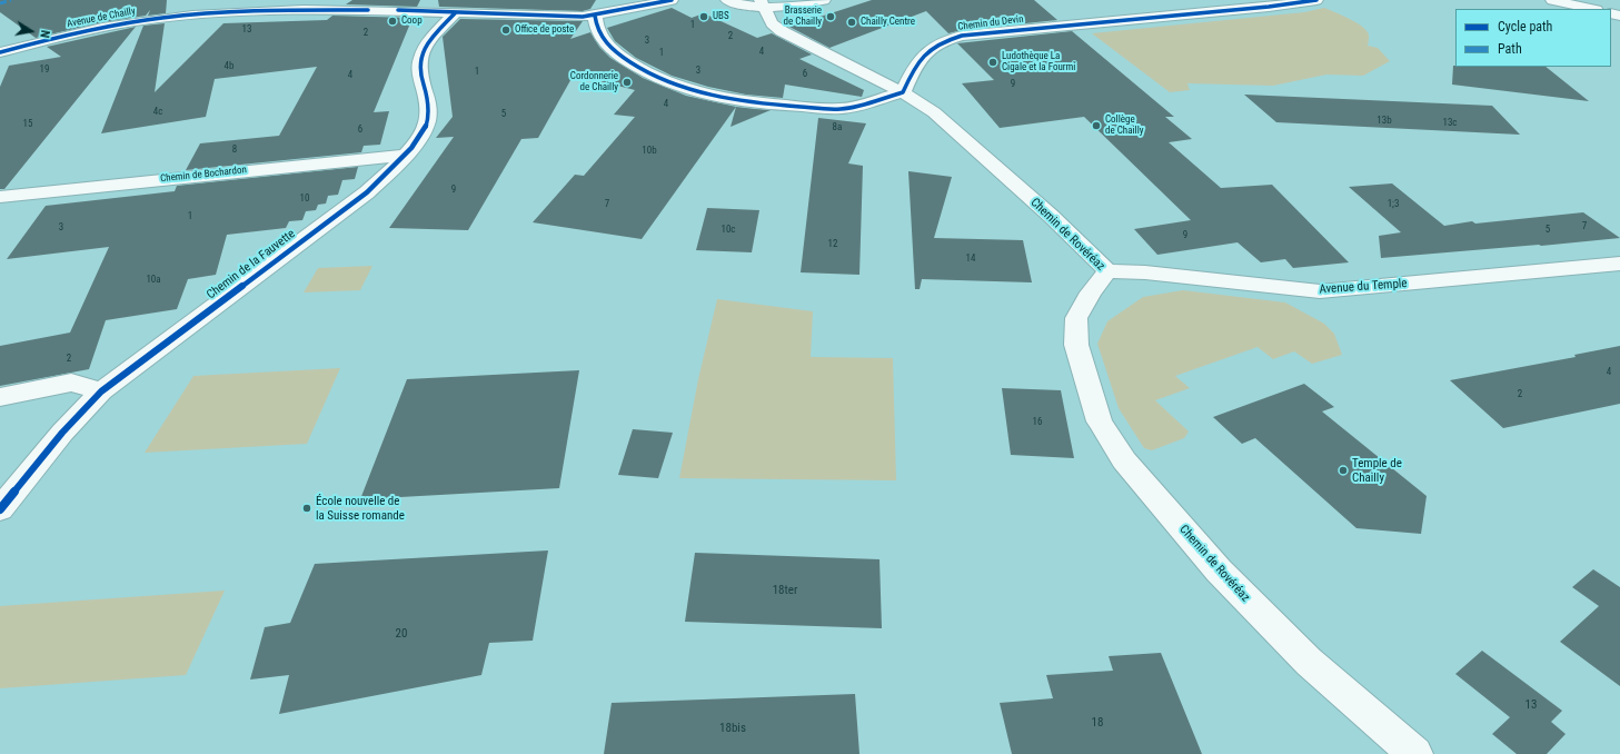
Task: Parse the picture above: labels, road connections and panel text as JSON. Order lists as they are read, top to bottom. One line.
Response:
{"streets":{"street":["Avenue de Chailly","Chemin du Devin","Chemin de Bochardon","Chemin de Rovéréaz","Chemin de la Fauvette","Avenue du Temple"]},"crossings":[["Avenue de Chailly","Chemin de la Fauvette"],["Chemin du Devin","Chemin de Rovéréaz"],["Chemin de Bochardon","Chemin de la Fauvette"],["Chemin de Rovéréaz","Avenue du Temple"]],"places":["UBS","Brasserie de Chailly","Coop","Chailly Centre","Office de poste","Ludothèque La Cigale et la Fourmi","Cordonnerie de Chailly","Collège de Chailly","Temple de Chailly","École nouvelle de la Suisse romande"],"house_numbers":["1","13","2","2","3","4","1","4b","19","3","1","6","4","9","4","4c","5","13b","13c","15","8a","6","8","10b","9","10","7","1;3","1","7","3","10c","5","9","12","14","10a","2","4","2","16","18ter","20","13","18","18bis"],"legend":["Cycle path","Path"],"north":"right"}
